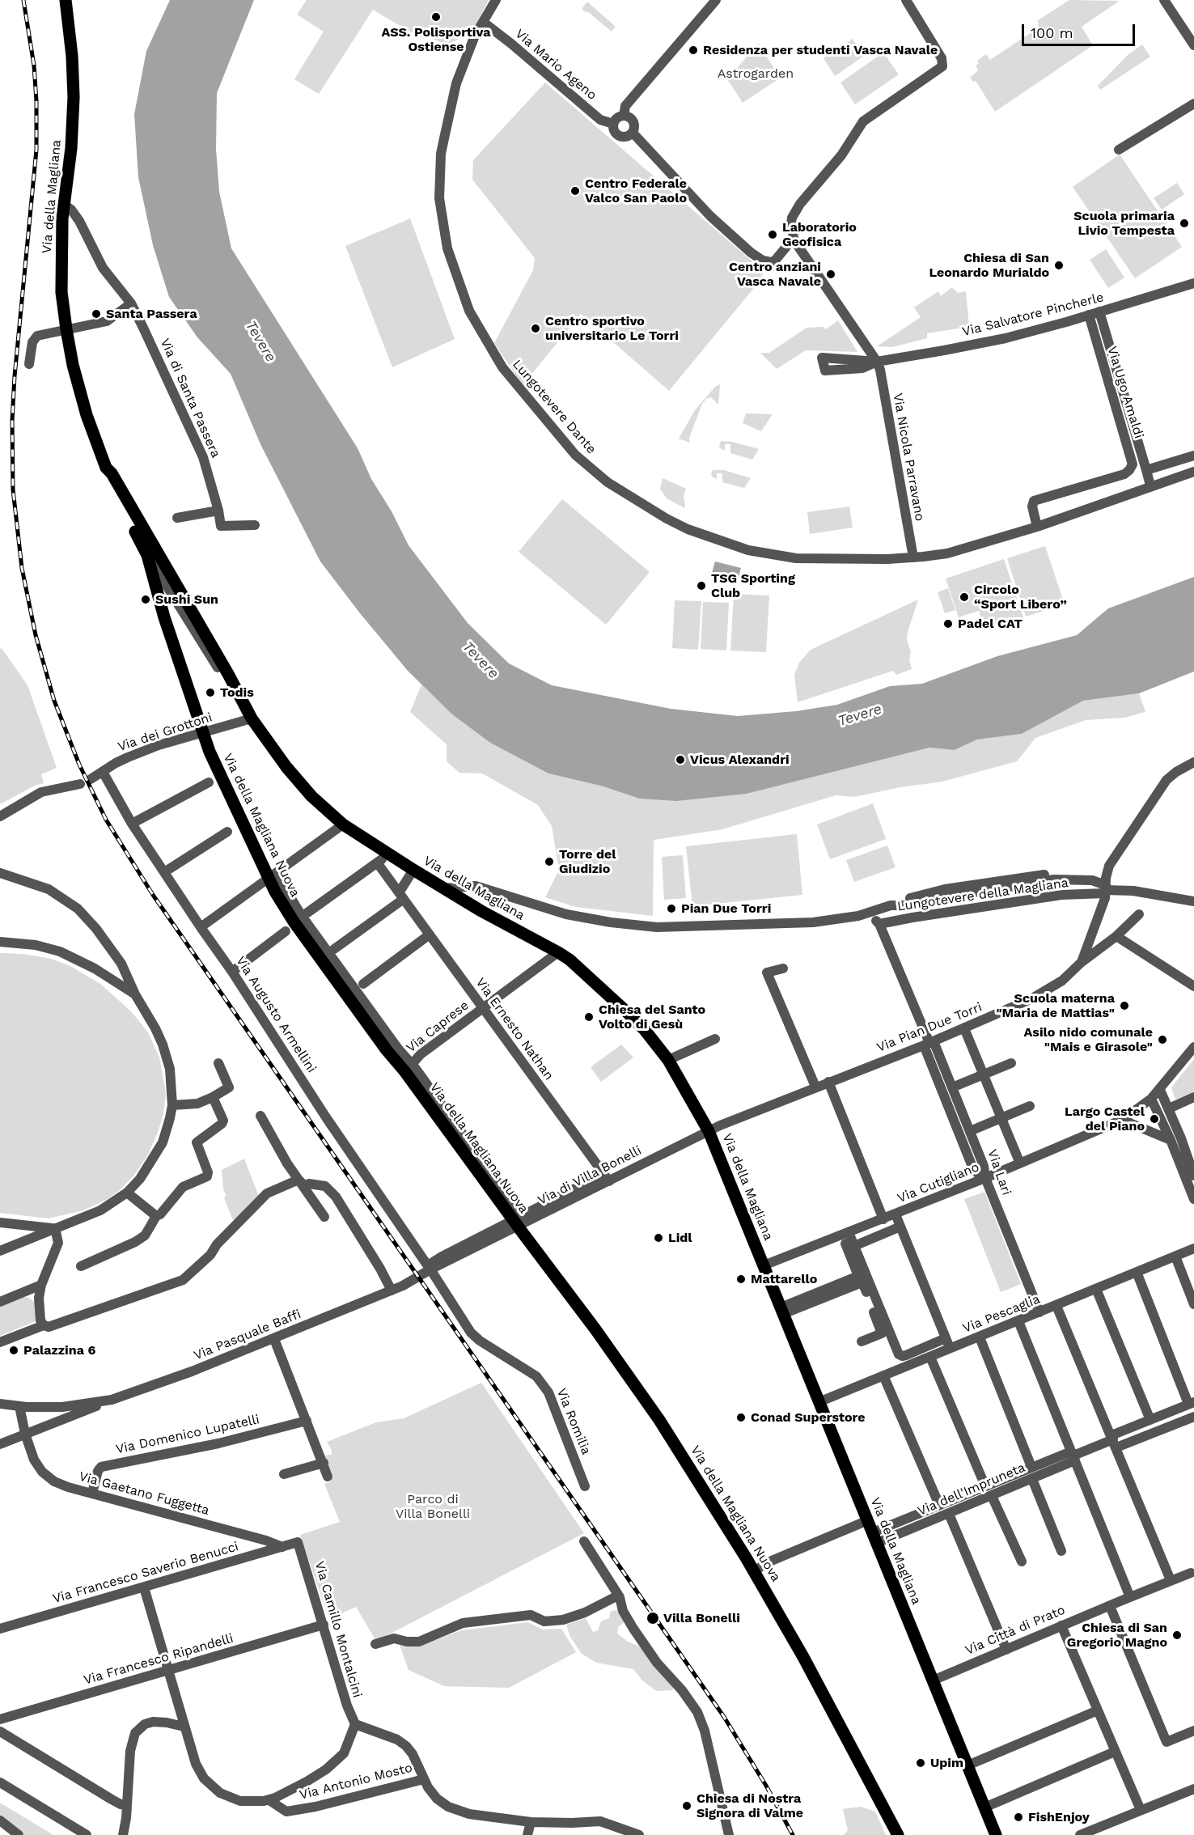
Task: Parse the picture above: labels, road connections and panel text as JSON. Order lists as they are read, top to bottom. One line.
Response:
{"streets":{"main road":["Via della Magliana","Via della Magliana Nuova"],"street":["Via Mario Ageno","Via Salvatore Pincherle","Via Ugo Amaldi","Via di Santa Passera","Lungotevere Dante","Via Nicola Parravano","Via dei Grottoni","Lungotevere della Magliana","Via Augusto Armellini","Via Caprese","Via Pian Due Torri","Via Ernesto Nathan","Via Lari","Via di Villa Bonelli","Via Cutigliano","Via Pescaglia","Via Pasquale Baffi","Via Romilia","Via Domenico Lupatelli","Via dell'Impruneta","Via Gaetano Fuggetta","Via Francesco Saverio Benucci","Via Camillo Montalcini","Via Città di Prato","Via Francesco Ripandelli","Via Antonio Mosto"]},"crossings":[["Via Mario Ageno","Lungotevere Dante"],["Via della Magliana","Via di Santa Passera"],["Via della Magliana","Via dei Grottoni"],["Via della Magliana","Via della Magliana Nuova"],["Via della Magliana","Lungotevere della Magliana"],["Via della Magliana","Via Caprese"],["Via della Magliana","Via Pian Due Torri"],["Via della Magliana","Via di Villa Bonelli"],["Via della Magliana","Via Cutigliano"],["Via della Magliana","Via Pescaglia"],["Via della Magliana","Via dell'Impruneta"],["Via della Magliana","Via Città di Prato"],["Via Salvatore Pincherle","Via Ugo Amaldi"],["Via Salvatore Pincherle","Via Nicola Parravano"],["Via Ugo Amaldi","Lungotevere Dante"],["Lungotevere Dante","Via Nicola Parravano"],["Via dei Grottoni","Via della Magliana Nuova"],["Via dei Grottoni","Via Augusto Armellini"],["Via della Magliana Nuova","Via Caprese"],["Via della Magliana Nuova","Via di Villa Bonelli"],["Via Augusto Armellini","Via di Villa Bonelli"],["Via Augusto Armellini","Via Romilia"],["Via Caprese","Via Ernesto Nathan"],["Via Pian Due Torri","Via Lari"],["Via Pian Due Torri","Via di Villa Bonelli"],["Via Ernesto Nathan","Via di Villa Bonelli"],["Via Lari","Via Cutigliano"],["Via Lari","Via Pescaglia"],["Via di Villa Bonelli","Via Pasquale Baffi"],["Via di Villa Bonelli","Via Romilia"],["Via Domenico Lupatelli","Via Gaetano Fuggetta"],["Via Gaetano Fuggetta","Via Francesco Saverio Benucci"],["Via Francesco Saverio Benucci","Via Camillo Montalcini"],["Via Camillo Montalcini","Via Francesco Ripandelli"]],"water":["Tevere"],"parks":["Astrogarden","Parco di Villa Bonelli"],"places":["ASS. Polisportiva Ostiense","Residenza per studenti Vasca Navale","Centro Federale Valco San Paolo","Scuola primaria Livio Tempesta","Laboratorio Geofisica","Chiesa di San Leonardo Murialdo","Centro anziani Vasca Navale","Santa Passera","Centro sportivo universitario Le Torri","TSG Sporting Club","Circolo “Sport Libero”","Sushi Sun","Padel CAT","Todis","Vicus Alexandri","Torre del Giudizio","Pian Due Torri","Scuola materna \"Maria de Mattias\"","Chiesa del Santo Volto di Gesù","Asilo nido comunale \"Mais e Girasole\"","Largo Castel del Piano","Lidl","Mattarello","Palazzina 6","Conad Superstore","Villa Bonelli","Chiesa di San Gregorio Magno","Upim","Chiesa di Nostra Signora di Valme","FishEnjoy"],"scale_bar":"100 m"}
